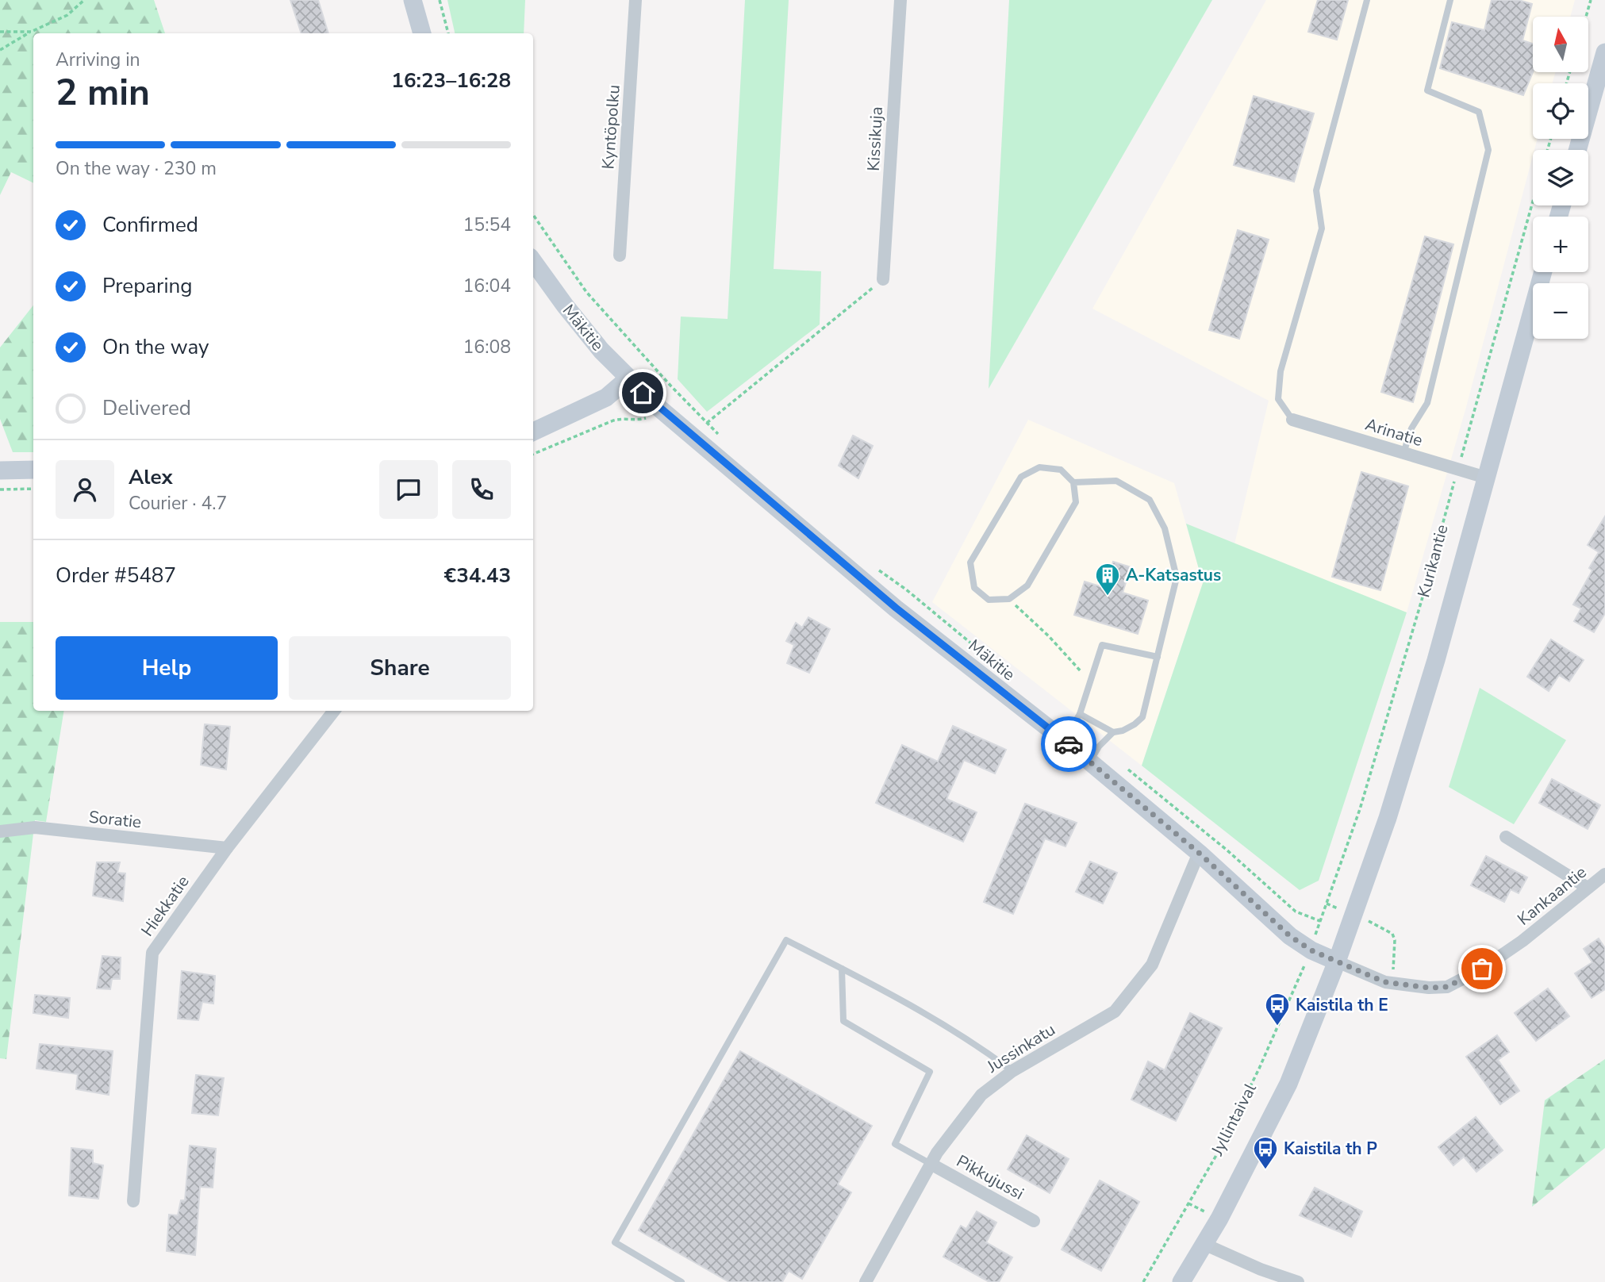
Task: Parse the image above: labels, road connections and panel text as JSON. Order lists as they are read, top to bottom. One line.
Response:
{"streets":{"street":["Kyntöpolku","Kissikuja","Mäkitie","Arinatie","Kurikantie","Soratie","Kankaantie","Hiekkatie","Jussinkatu","Jyllintaival","Pikkujussi"]},"crossings":[["Mäkitie","Kurikantie"],["Mäkitie","Kankaantie"],["Mäkitie","Jussinkatu"],["Mäkitie","Jyllintaival"],["Arinatie","Kurikantie"],["Kurikantie","Kankaantie"],["Kurikantie","Jyllintaival"],["Soratie","Hiekkatie"],["Kankaantie","Jyllintaival"],["Jussinkatu","Pikkujussi"]],"places":{"building":["A-Katsastus"],"bus stop":["Kaistila th E","Kaistila th P"]},"north":"top","page":{"map_buttons":["+","−"],"heading":["2 min","Arriving in","16:23–16:28"],"panel":["Alex","Courier · 4.7","Order #5487","€34.43"],"bar":"On the way · 230 m","list":[["Confirmed","15:54"],["Preparing","16:04"],["On the way","16:08"],"Delivered"],"buttons":["Help","Share"]}}
